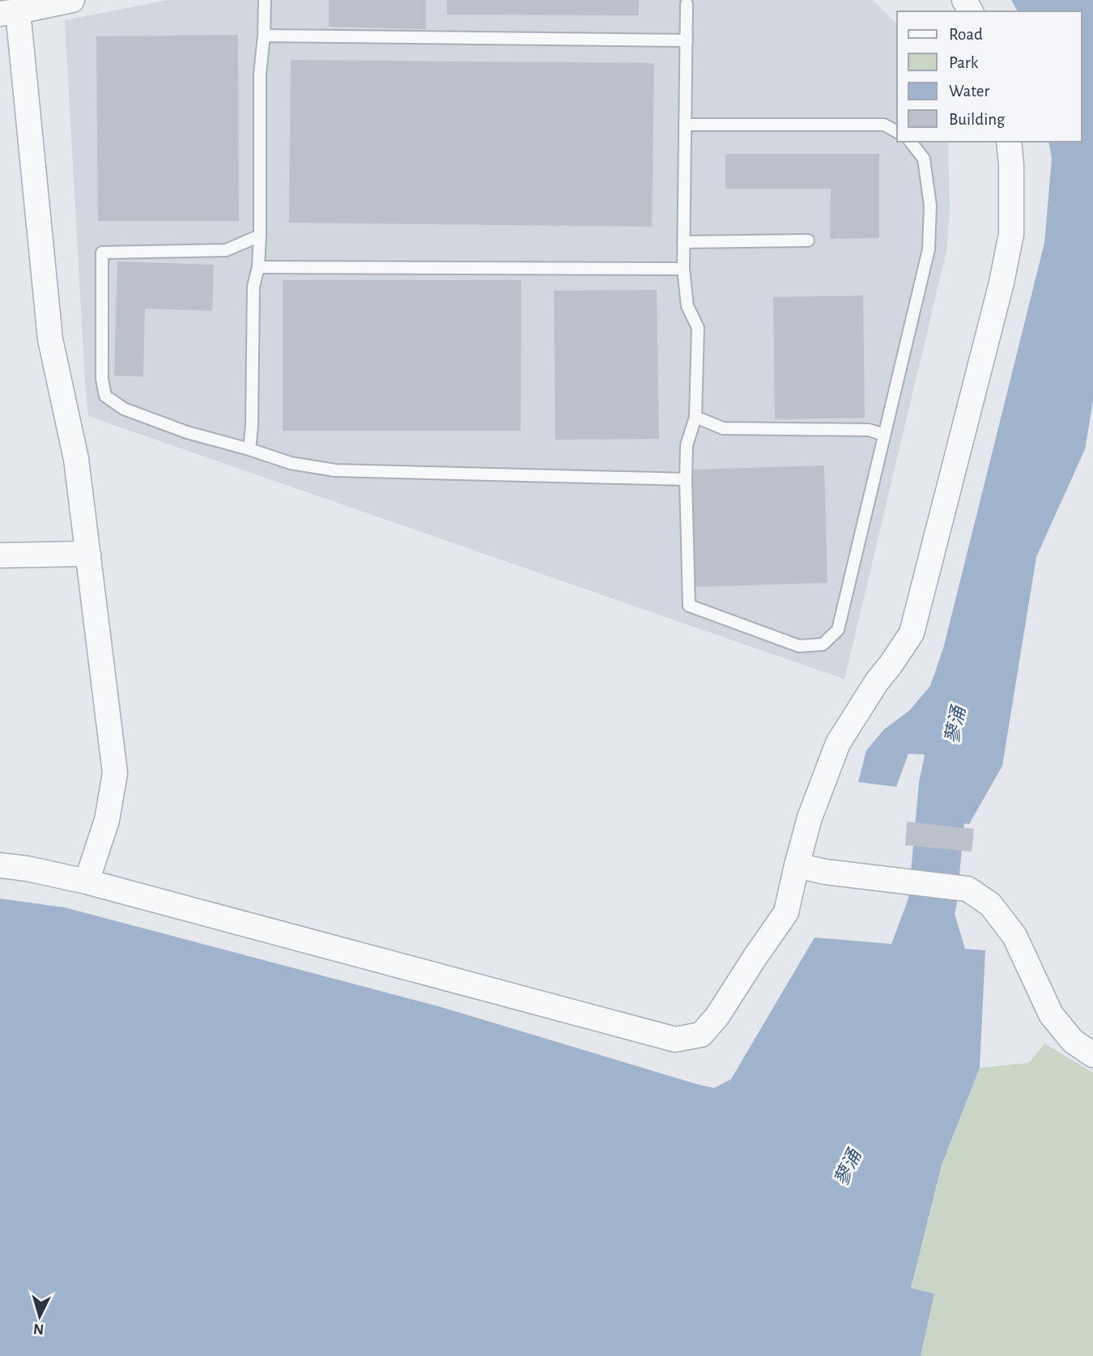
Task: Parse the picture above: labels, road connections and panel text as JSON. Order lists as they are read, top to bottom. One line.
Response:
{"water":["蓼涌"],"legend":["Road","Park","Water","Building"],"north":"bottom"}
